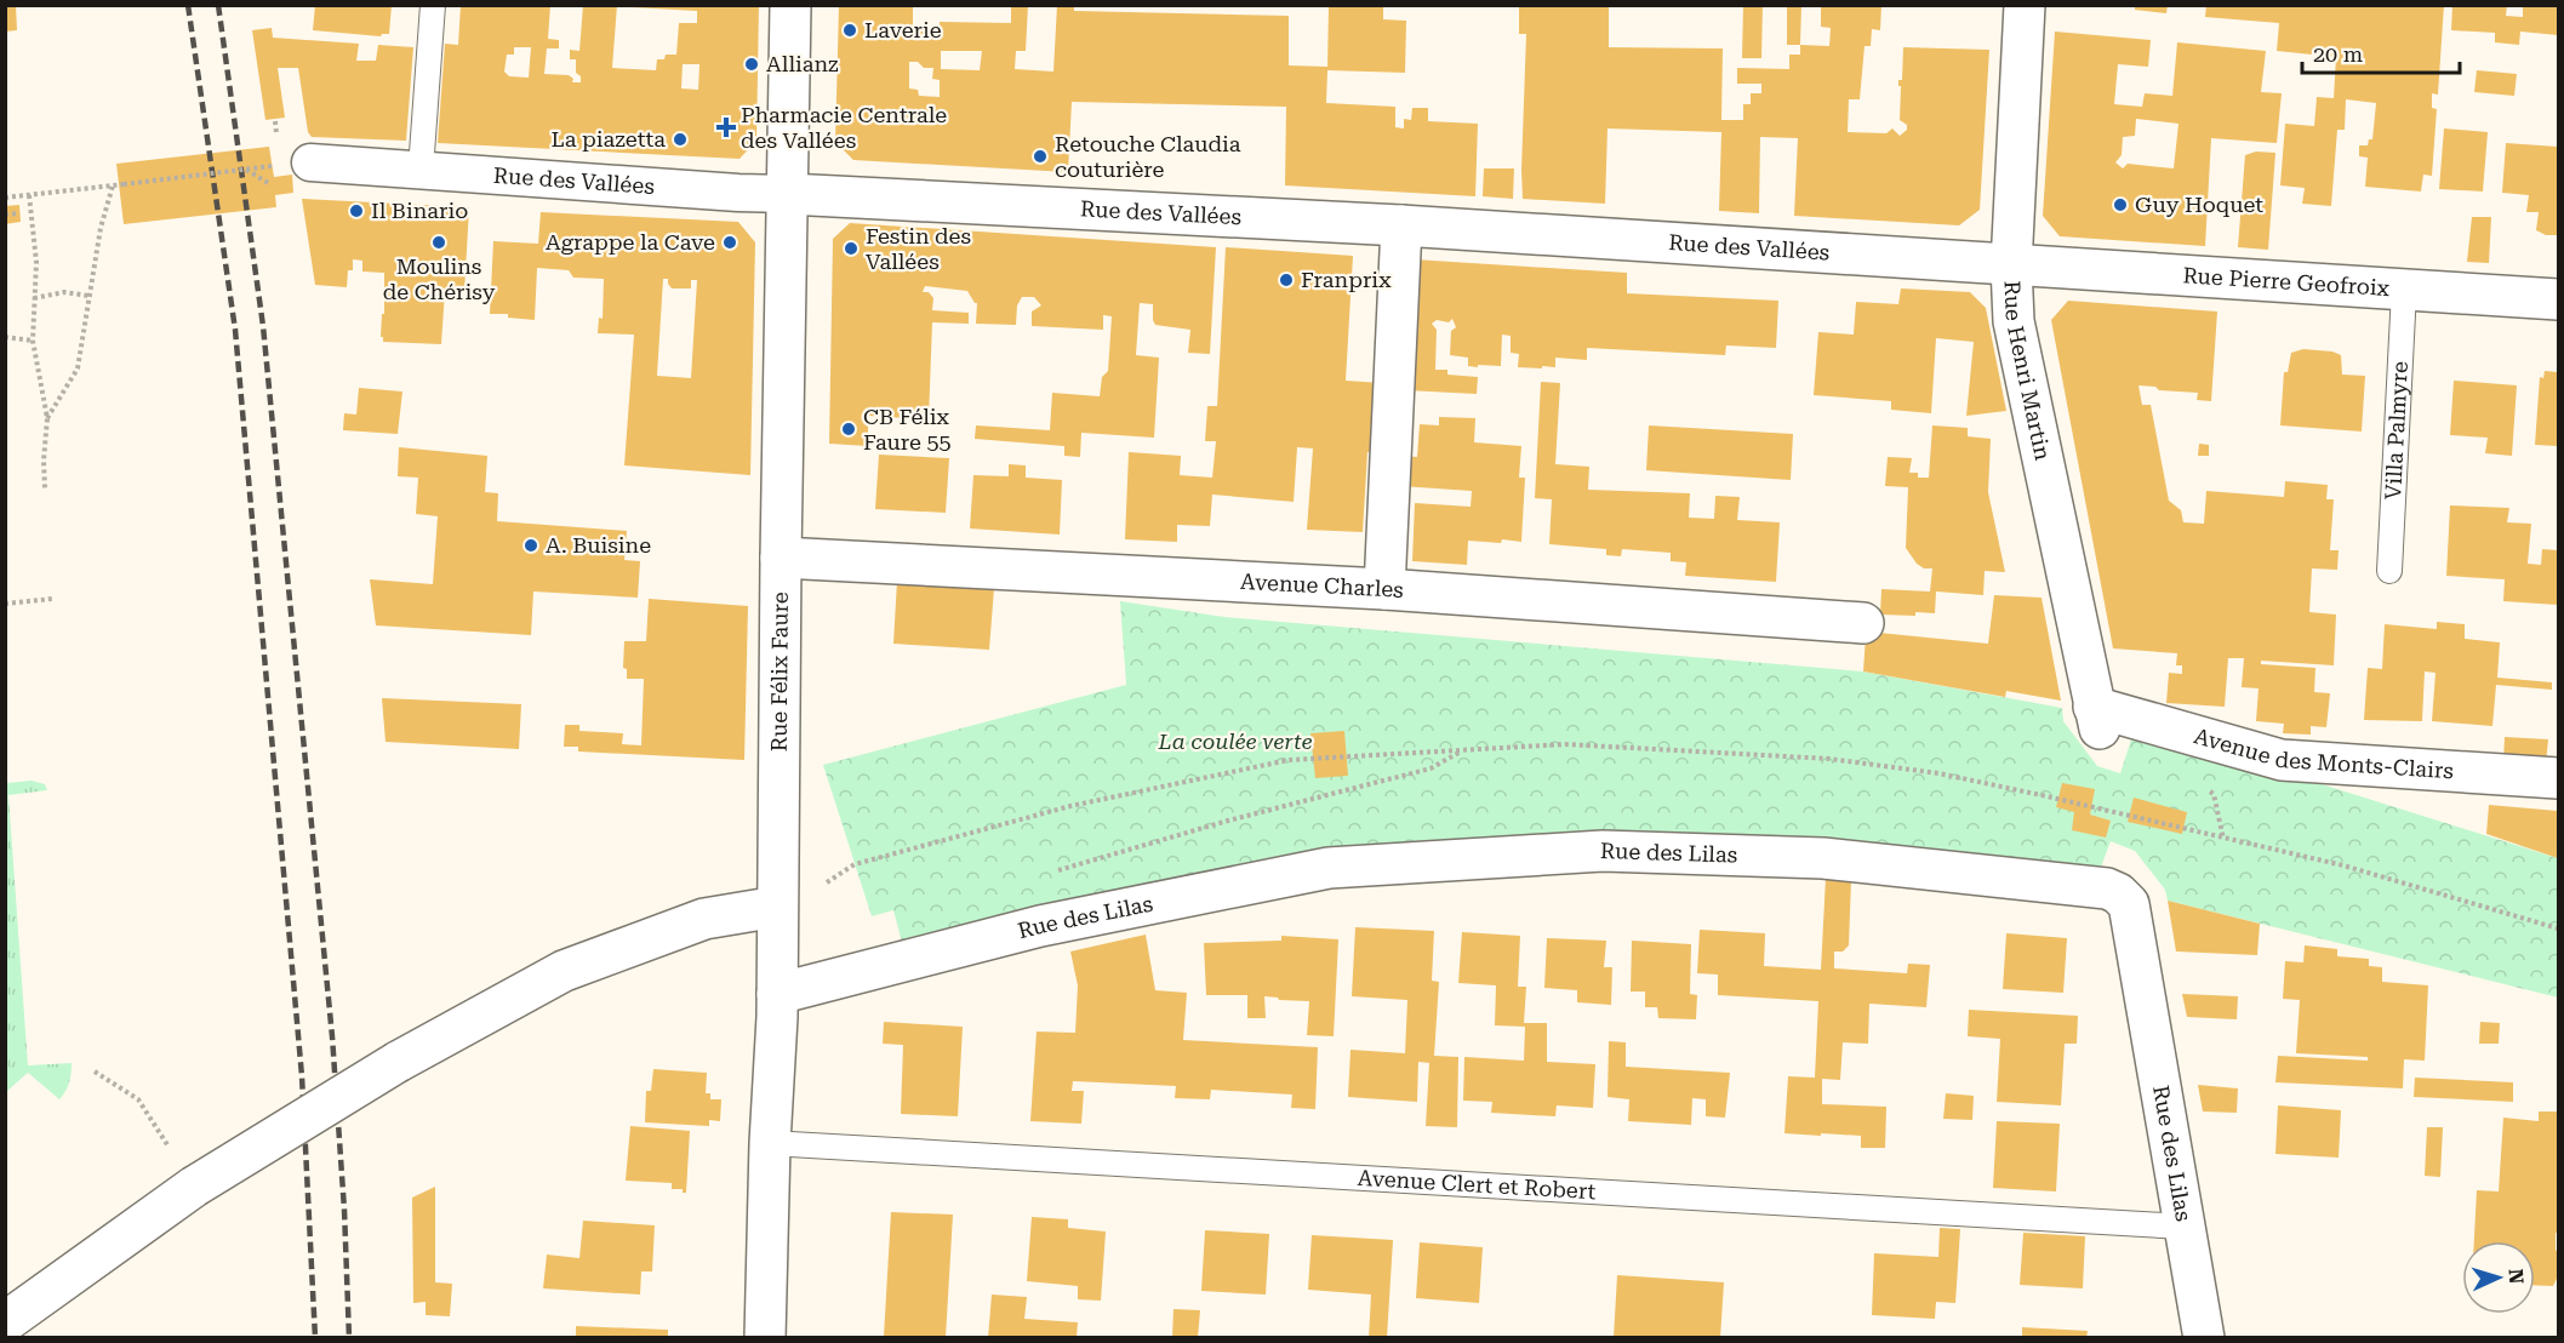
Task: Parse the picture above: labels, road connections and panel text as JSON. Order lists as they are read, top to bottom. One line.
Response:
{"streets":{"street":["Rue des Vallées","Rue Pierre Geofroix","Rue Henri Martin","Avenue Charles","Rue Félix Faure","Avenue des Monts-Clairs","Rue des Lilas"],"lane":["Villa Palmyre","Avenue Clert et Robert"]},"crossings":[["Rue des Vallées","Rue Pierre Geofroix"],["Rue des Vallées","Rue Henri Martin"],["Rue des Vallées","Rue Félix Faure"],["Rue Pierre Geofroix","Rue Henri Martin"],["Rue Pierre Geofroix","Villa Palmyre"],["Rue Henri Martin","Avenue des Monts-Clairs"],["Avenue Charles","Rue Félix Faure"],["Rue Félix Faure","Rue des Lilas"],["Rue Félix Faure","Avenue Clert et Robert"],["Rue des Lilas","Avenue Clert et Robert"]],"parks":["La coulée verte"],"places":{"other":["Laverie","Allianz","La piazetta","Retouche Claudia couturière","Guy Hoquet","Il Binario","Moulins de Chérisy","Agrappe la Cave","Festin des Vallées","Franprix","CB Félix Faure 55","A. Buisine"],"health":["Pharmacie Centrale des Vallées"]},"scale_bar":"20 m","north":"right"}
